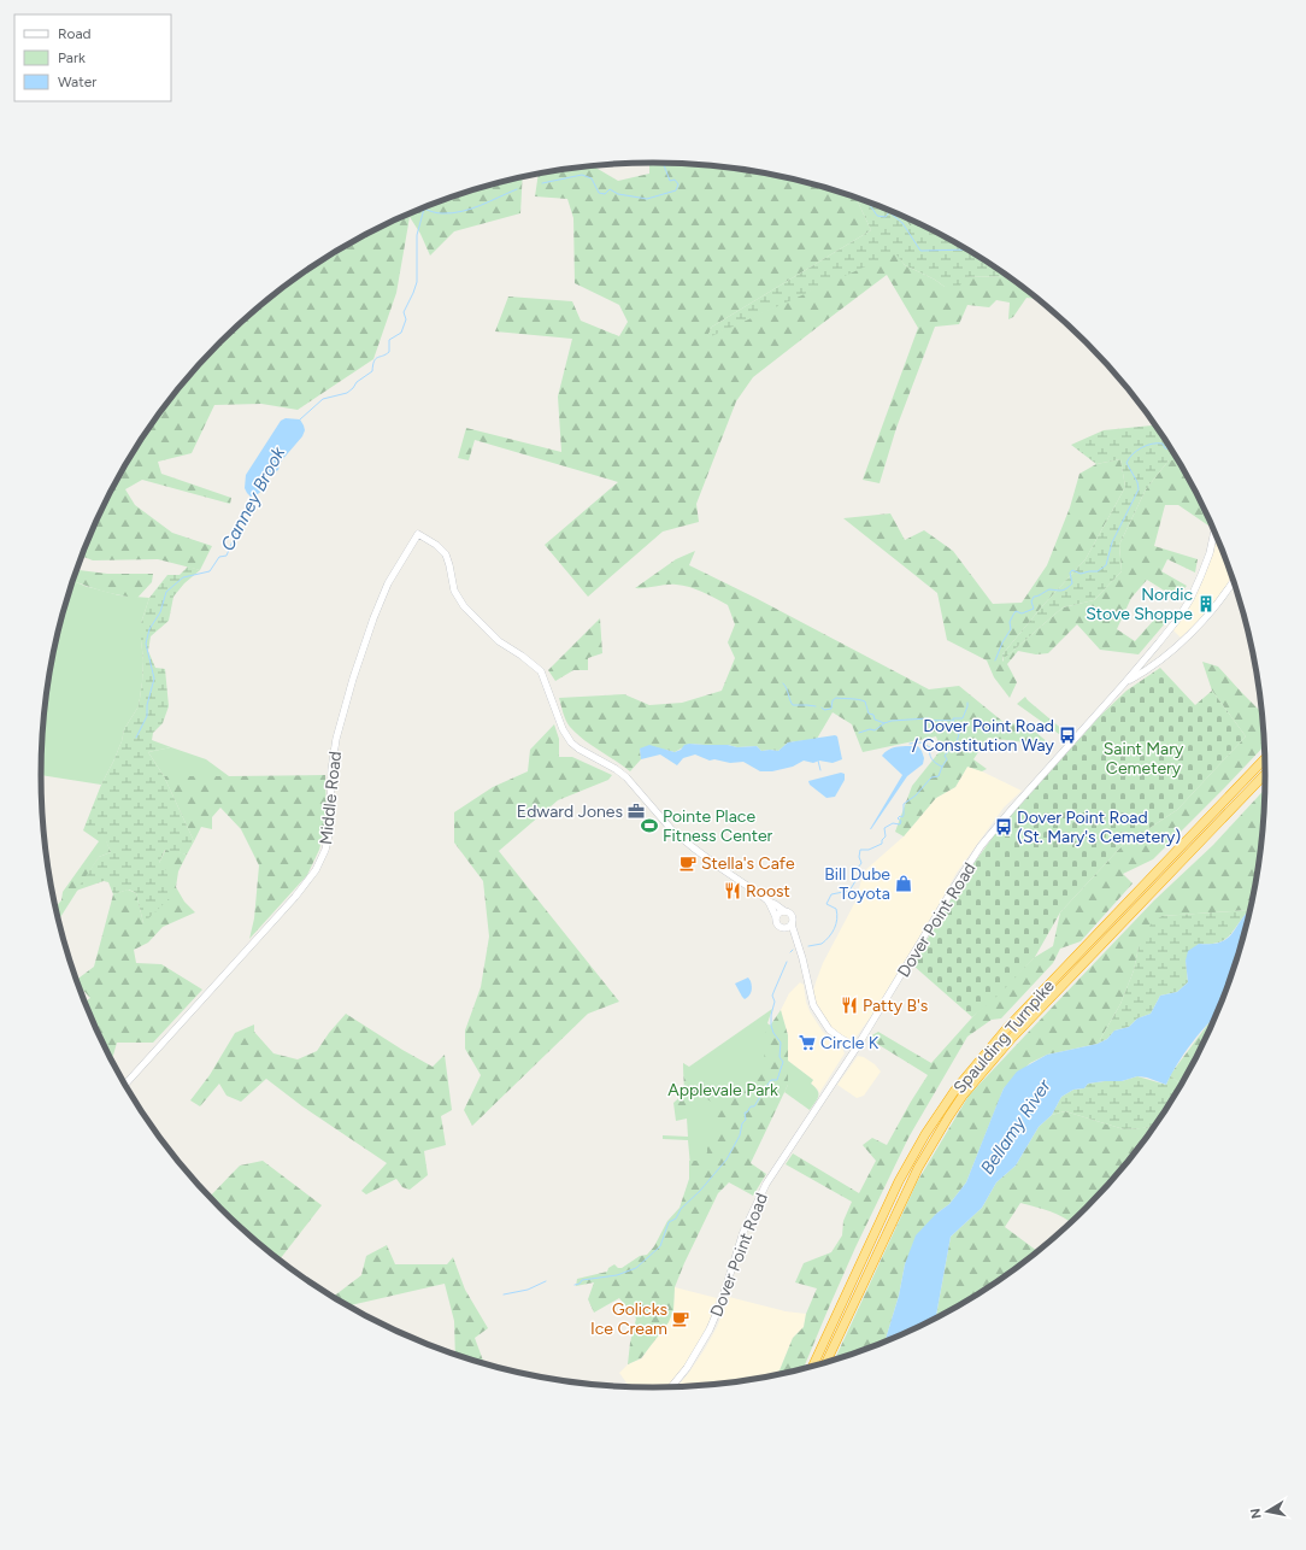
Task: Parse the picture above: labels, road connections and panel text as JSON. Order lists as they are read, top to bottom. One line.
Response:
{"streets":{"highway":["Spaulding Turnpike"],"street":["Middle Road","Dover Point Road"]},"water":["Canney Brook","Bellamy River"],"parks":["Saint Mary Cemetery","Applevale Park"],"places":{"building":["Nordic Stove Shoppe"],"bus stop":["Dover Point Road / Constitution Way","Dover Point Road (St. Mary's Cemetery)"],"office":["Edward Jones"],"sports":["Pointe Place Fitness Center"],"cafe":["Stella's Cafe","Golicks Ice Cream"],"shop":["Bill Dube Toyota"],"restaurant":["Roost","Patty B's"],"supermarket":["Circle K"]},"legend":["Road","Park","Water"],"north":"left"}
